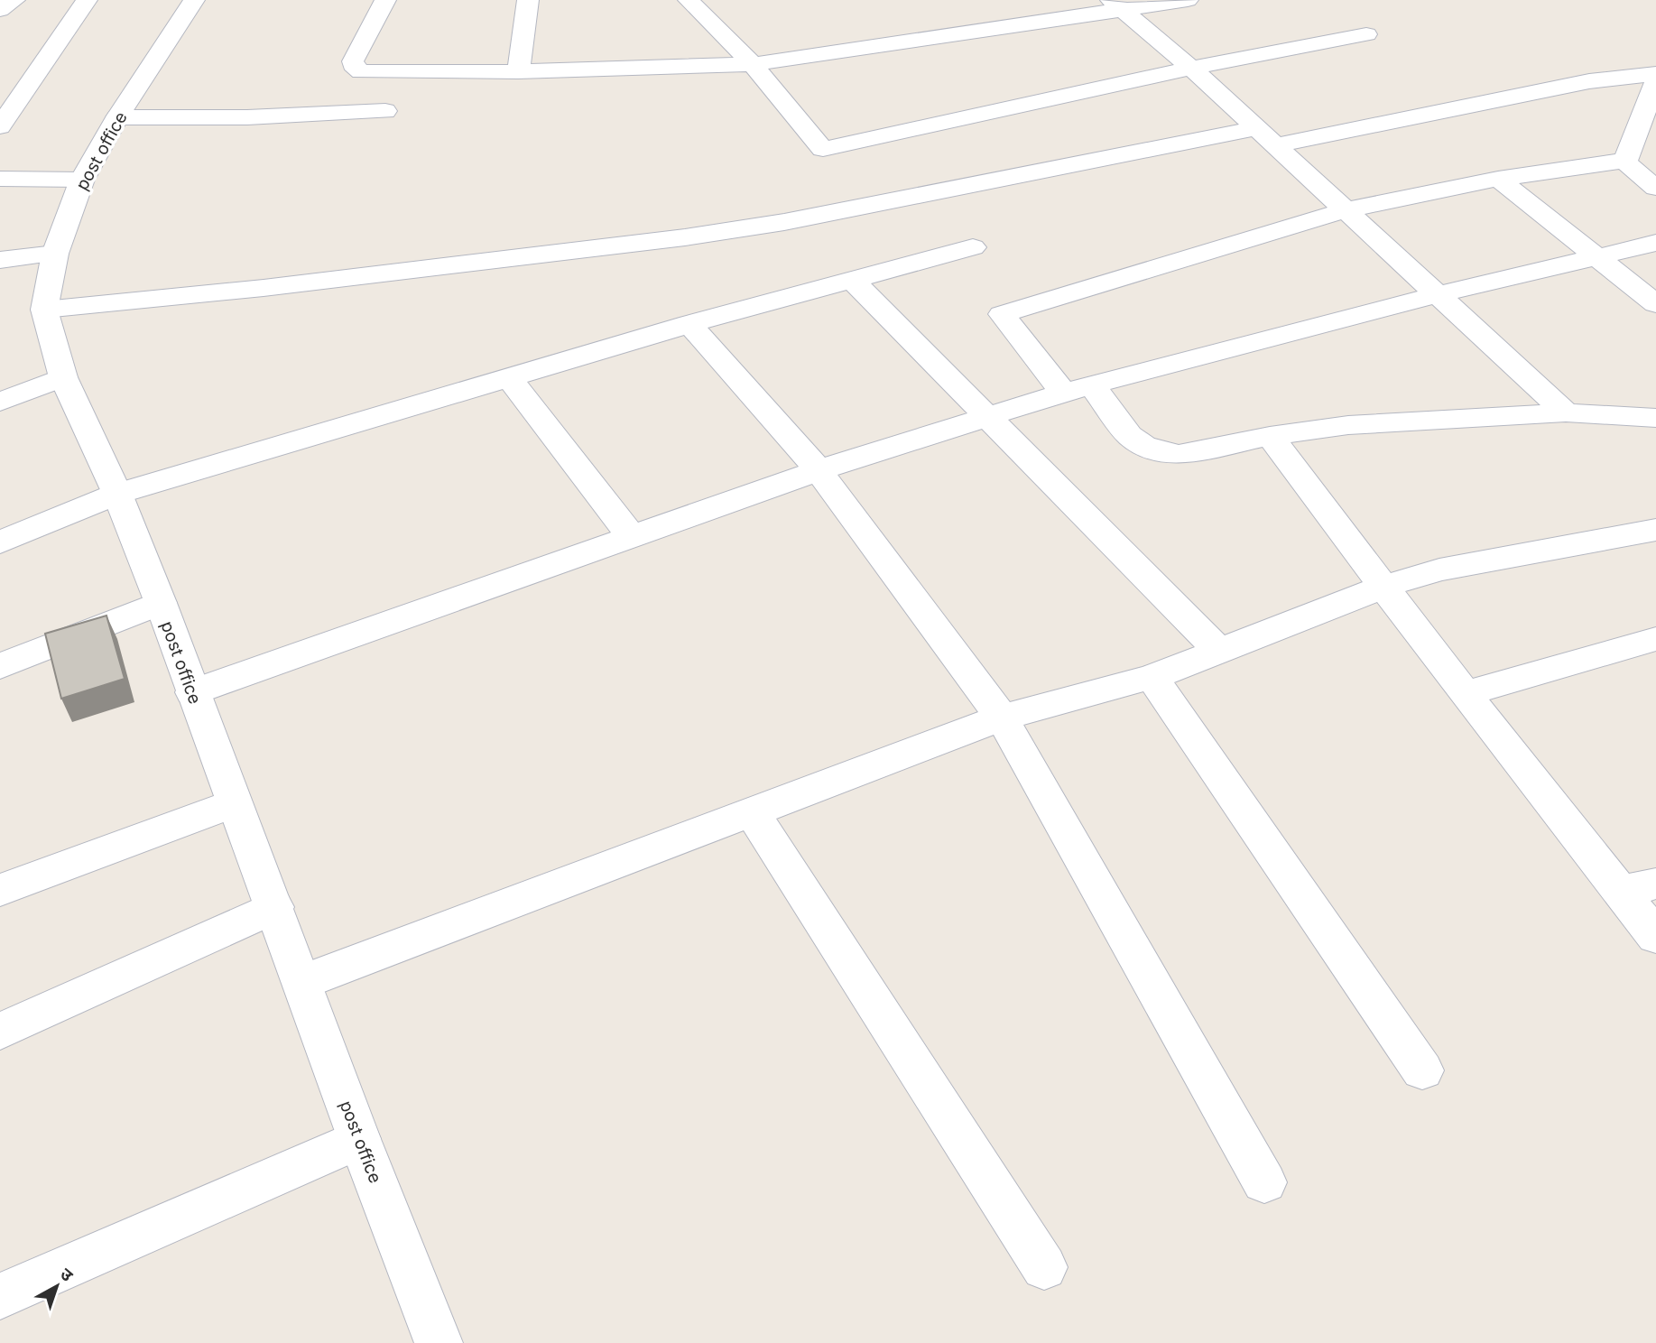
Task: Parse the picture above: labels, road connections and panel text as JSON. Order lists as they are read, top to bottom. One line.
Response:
{"streets":{"street":["post office"]},"north":"top right"}
